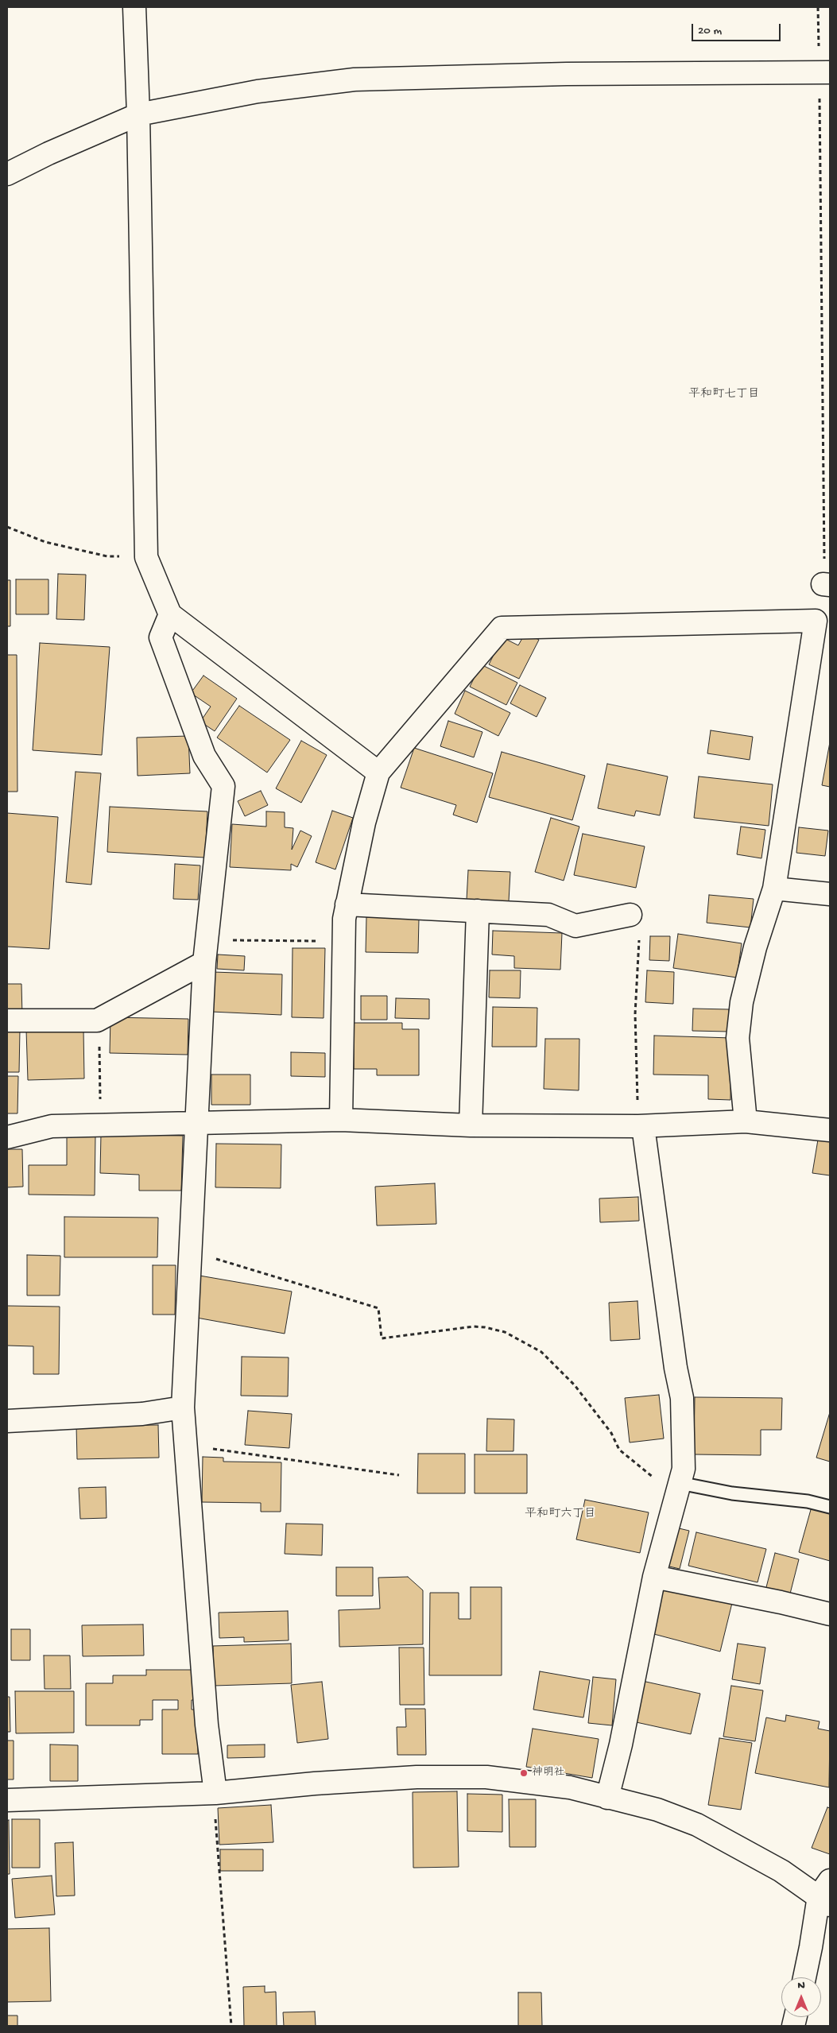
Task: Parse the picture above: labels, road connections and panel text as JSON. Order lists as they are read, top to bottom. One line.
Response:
{"districts":["平和町七丁目","平和町六丁目"],"places":["神明社"],"scale_bar":"20 m","north":"top"}
